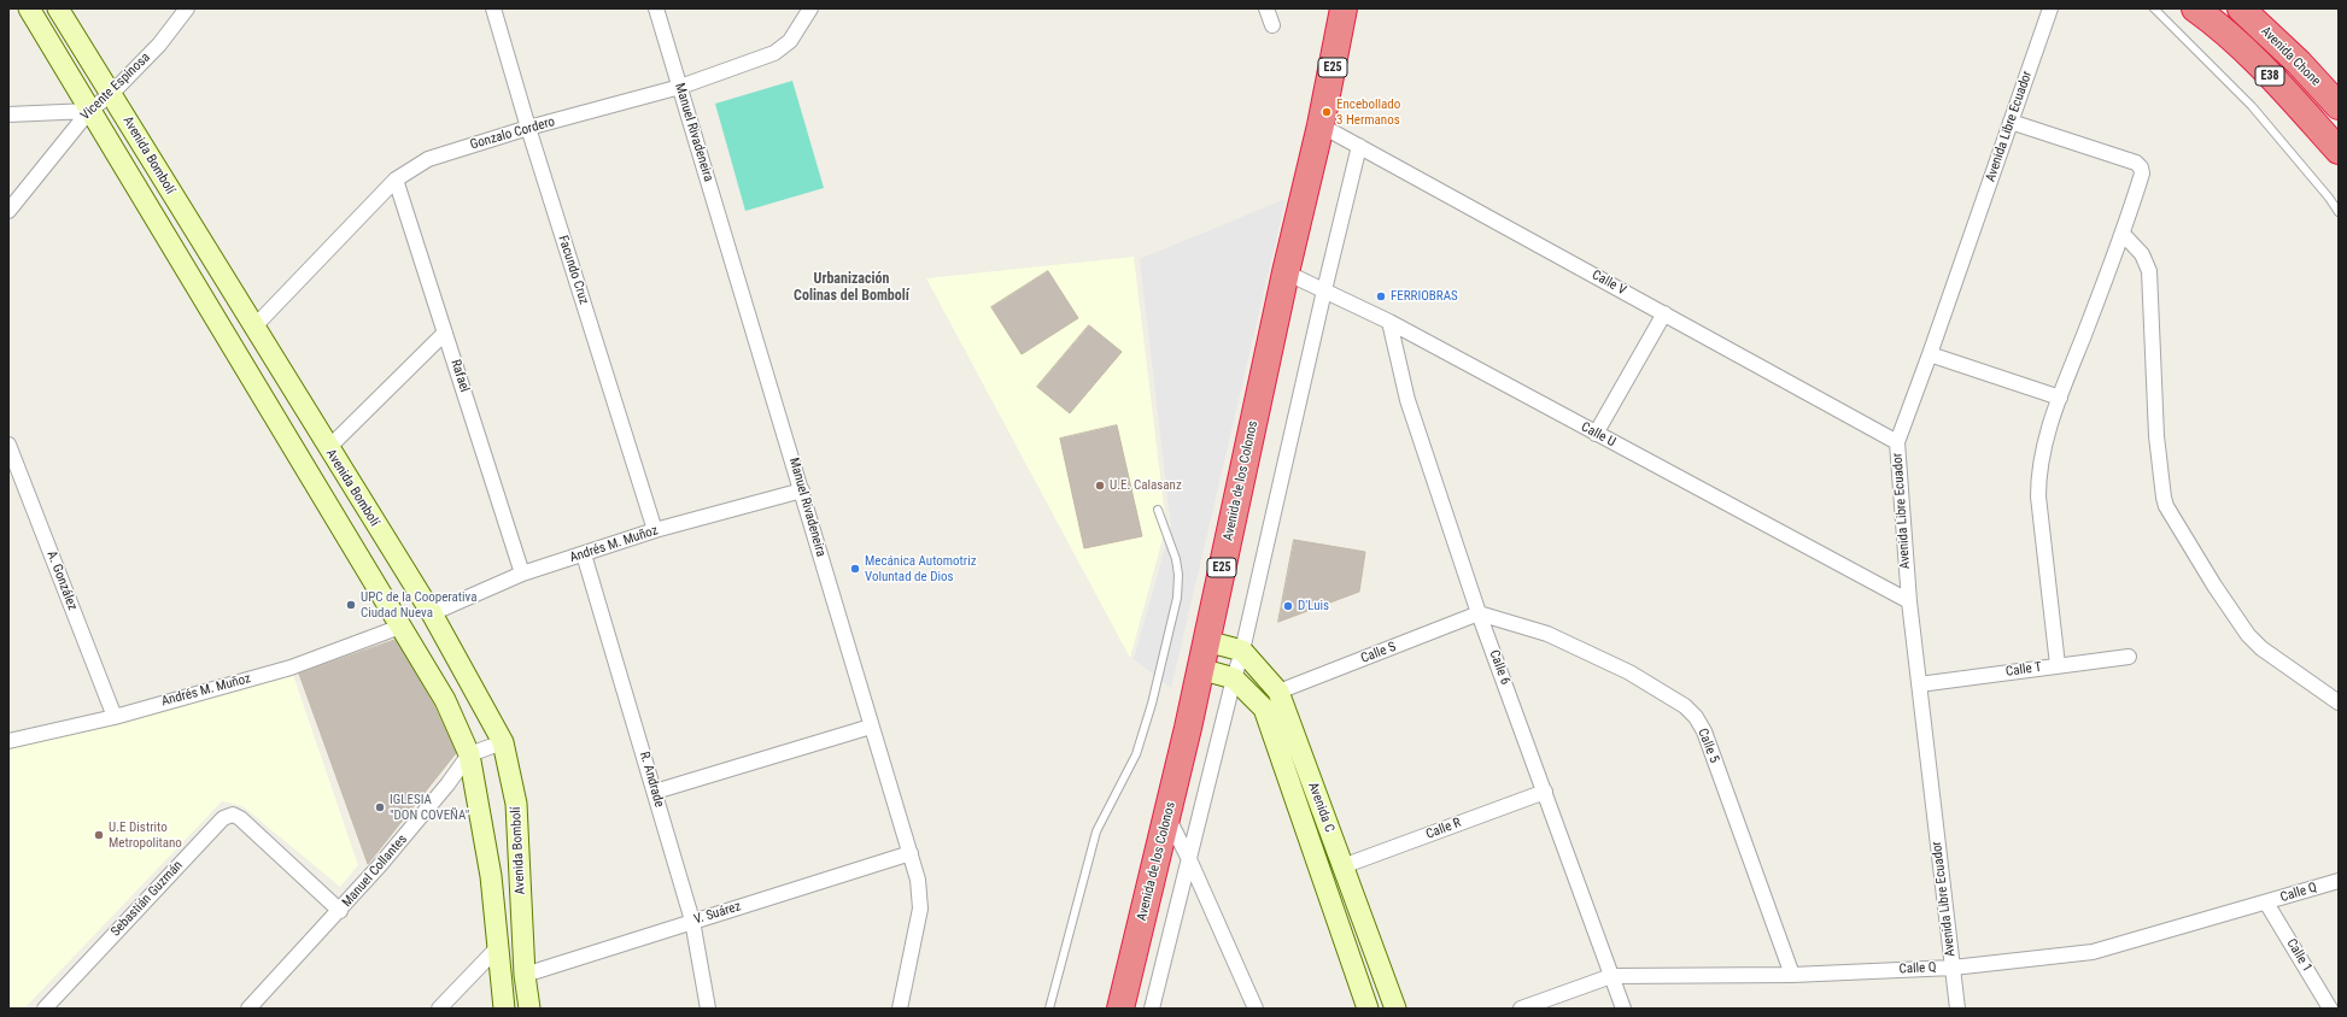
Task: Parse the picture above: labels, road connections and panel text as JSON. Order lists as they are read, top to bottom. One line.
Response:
{"streets":{"highway":["Avenida Chone","E25","E38","Avenida de los Colonos"],"street":["Vicente Espinosa","Avenida Libre Ecuador","Manuel Rivadeneira","Gonzalo Cordero","Avenida Bombolí","Facundo Cruz","Calle V","Rafael","Calle U","Andrés M. Muñoz","A. González","Calle S","Calle 6","Calle T","Calle 5","R. Andrade","Avenida C","Calle R","Manuel Collantes","Calle Q","Sebastián Guzmán","V. Suárez","Calle 1"]},"crossings":[["Vicente Espinosa","Avenida Bombolí"],["Avenida Libre Ecuador","Calle V"],["Avenida Libre Ecuador","Calle U"],["Avenida Libre Ecuador","Calle T"],["Avenida Libre Ecuador","Calle Q"],["Manuel Rivadeneira","Gonzalo Cordero"],["Manuel Rivadeneira","Andrés M. Muñoz"],["Manuel Rivadeneira","V. Suárez"],["Gonzalo Cordero","Avenida Bombolí"],["Gonzalo Cordero","Facundo Cruz"],["Gonzalo Cordero","Rafael"],["Avenida Bombolí","Andrés M. Muñoz"],["Avenida Bombolí","Manuel Collantes"],["Avenida Bombolí","V. Suárez"],["Facundo Cruz","Andrés M. Muñoz"],["Calle V","Avenida de los Colonos"],["Rafael","Andrés M. Muñoz"],["Calle U","Avenida de los Colonos"],["Calle U","Calle 6"],["Avenida de los Colonos","Avenida C"],["Andrés M. Muñoz","A. González"],["Andrés M. Muñoz","R. Andrade"],["Calle S","Calle 6"],["Calle S","Calle 5"],["Calle S","Avenida C"],["Calle 6","Calle 5"],["Calle 6","Calle R"],["Calle 6","Calle Q"],["Calle 5","Calle Q"],["R. Andrade","V. Suárez"],["Avenida C","Calle R"],["Manuel Collantes","Sebastián Guzmán"],["Calle Q","Calle 1"]],"districts":["Urbanización Colinas del Bombolí"],"places":["Encebollado 3 Hermanos","FERRIOBRAS","U.E. Calasanz","Mecánica Automotriz Voluntad de Dios","UPC de la Cooperativa Ciudad Nueva","D'Luis","IGLESIA \"DON COVEÑA\"","U.E Distrito Metropolitano"]}
